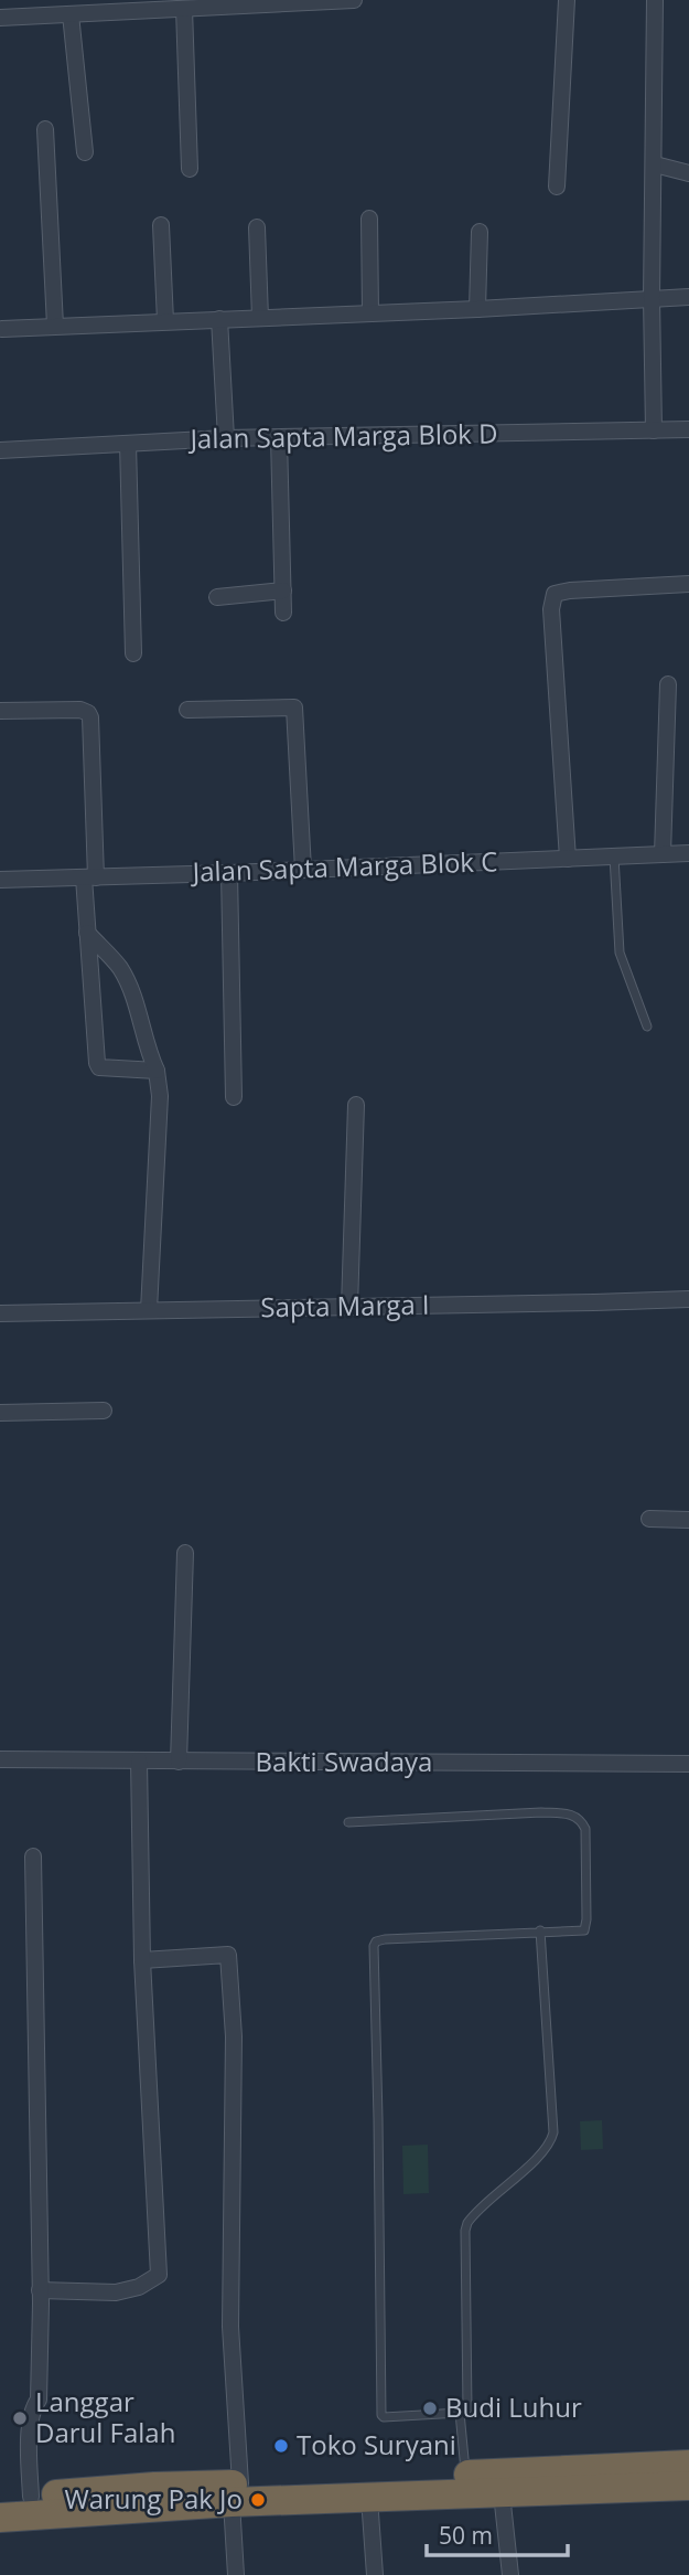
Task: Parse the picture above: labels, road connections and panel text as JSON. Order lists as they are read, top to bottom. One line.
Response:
{"streets":{"street":["Jalan Sapta Marga Blok D","Jalan Sapta Marga Blok C","Sapta Marga I","Bakti Swadaya"]},"places":["Budi Luhur","Langgar Darul Falah","Toko Suryani","Warung Pak Jo"],"scale_bar":"50 m"}
